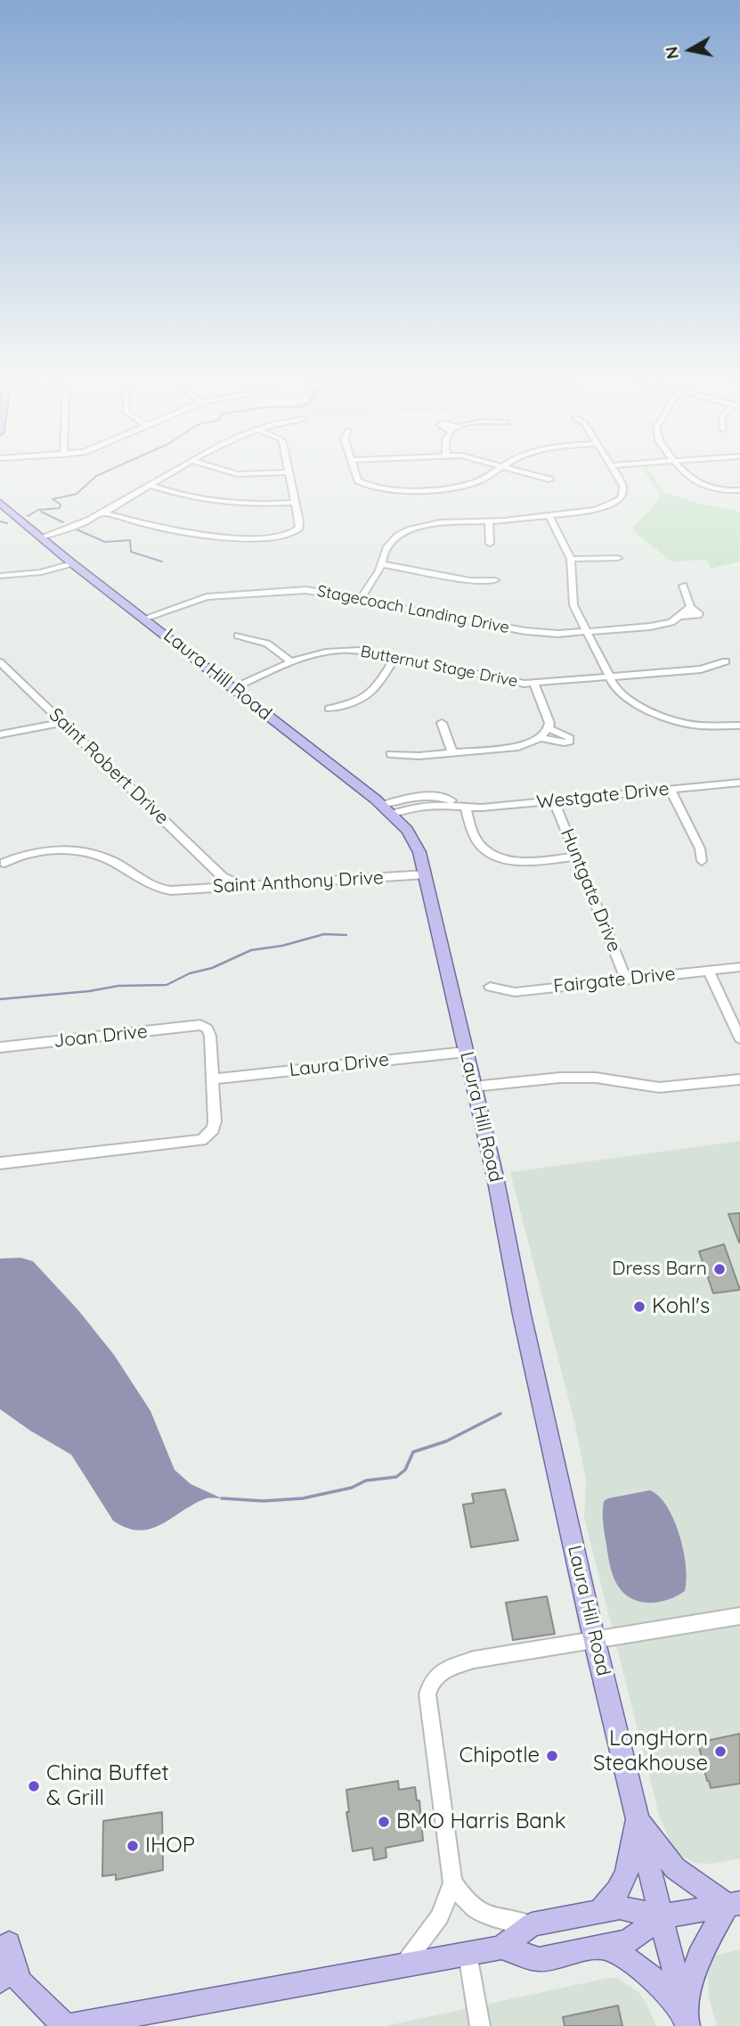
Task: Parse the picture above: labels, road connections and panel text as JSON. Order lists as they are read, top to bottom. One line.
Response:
{"streets":{"main road":["Laura Hill Road"],"street":["Stagecoach Landing Drive","Butternut Stage Drive","Saint Robert Drive","Westgate Drive","Saint Anthony Drive","Huntgate Drive","Fairgate Drive","Joan Drive","Laura Drive"]},"crossings":[["Stagecoach Landing Drive","Laura Hill Road"],["Butternut Stage Drive","Laura Hill Road"],["Laura Hill Road","Westgate Drive"],["Laura Hill Road","Saint Anthony Drive"],["Laura Hill Road","Laura Drive"],["Saint Robert Drive","Saint Anthony Drive"],["Westgate Drive","Huntgate Drive"],["Huntgate Drive","Fairgate Drive"],["Joan Drive","Laura Drive"]],"places":["Dress Barn","Kohl's","LongHorn Steakhouse","Chipotle","China Buffet & Grill","BMO Harris Bank","IHOP"],"north":"left"}
